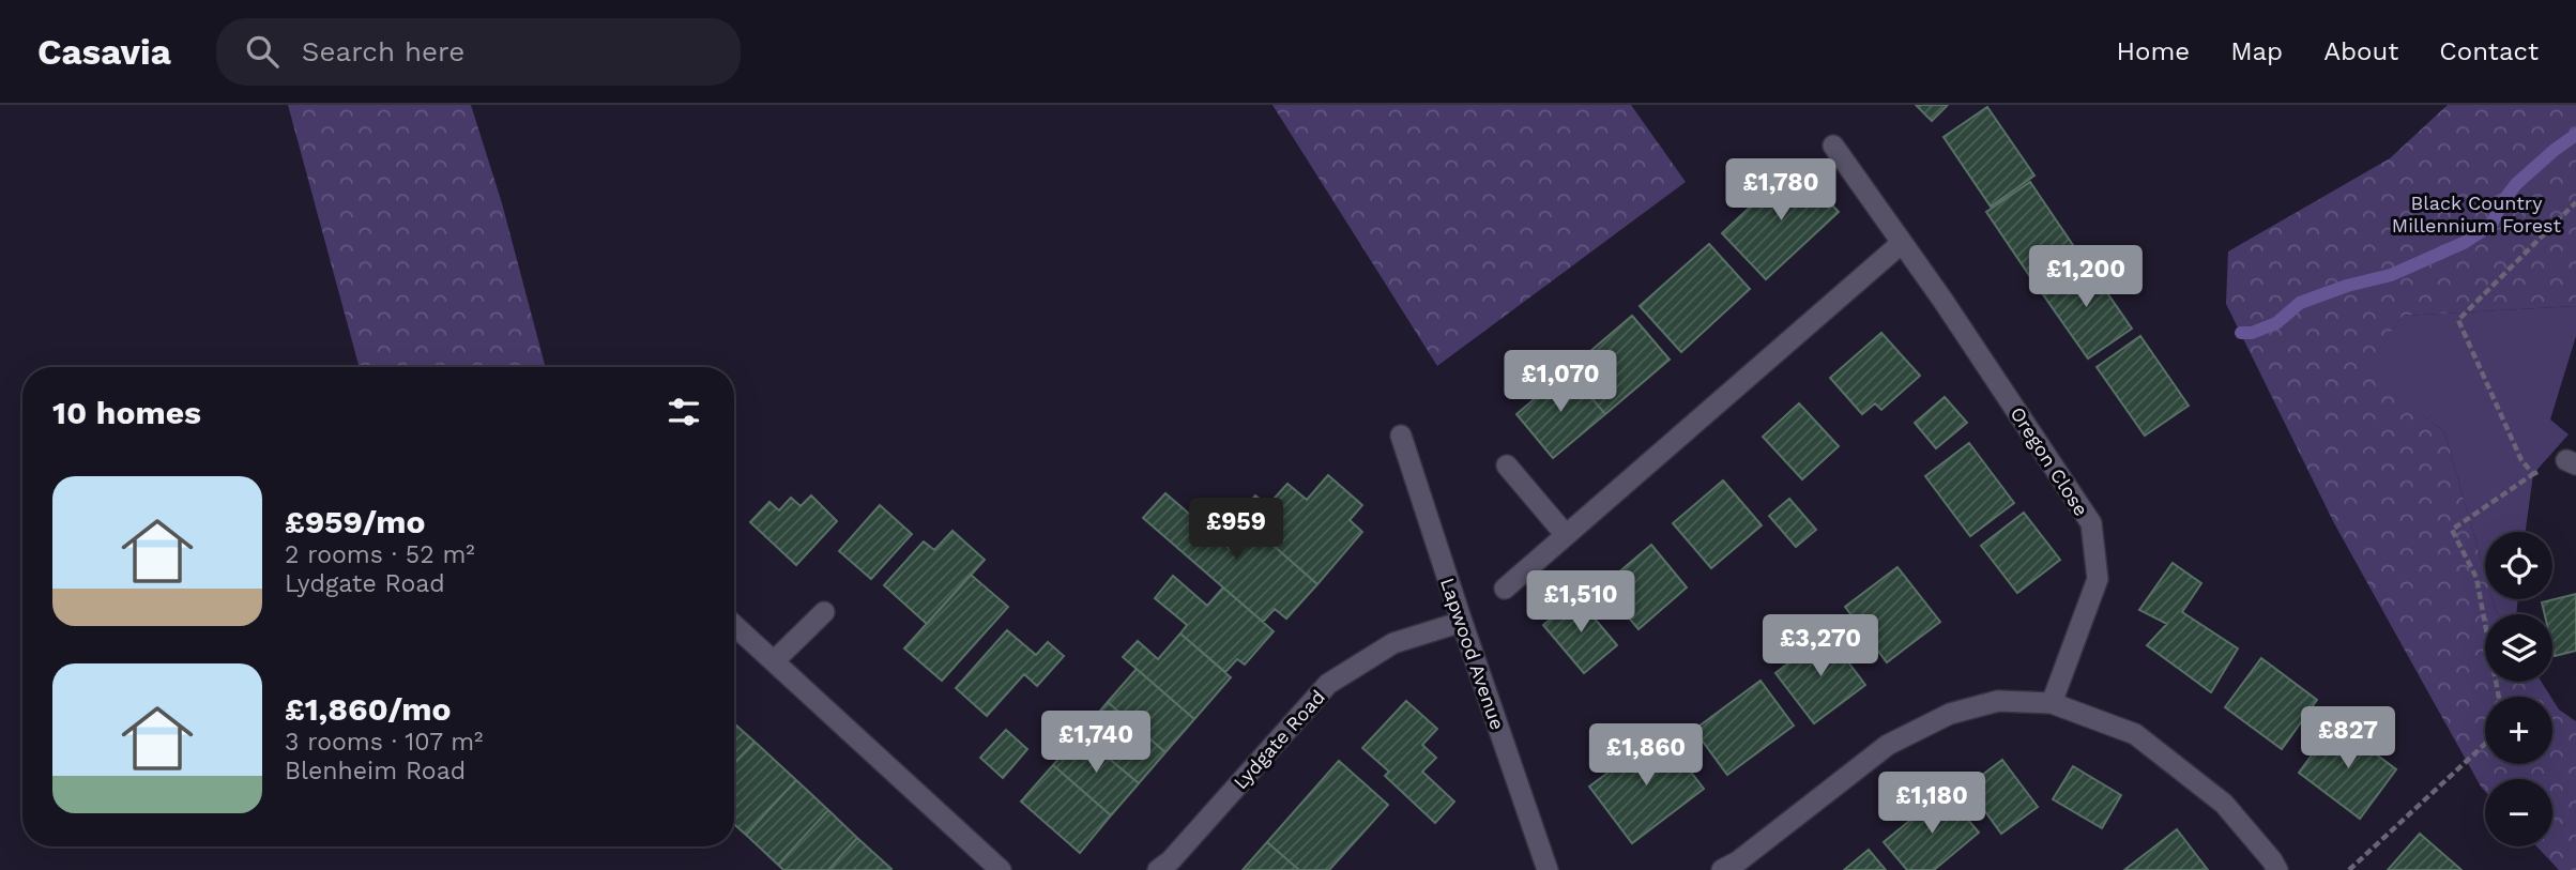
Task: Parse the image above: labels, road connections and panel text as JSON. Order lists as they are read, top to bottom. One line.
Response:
{"streets":{"street":["Oregon Close","Lapwood Avenue","Lydgate Road"]},"crossings":[["Lapwood Avenue","Lydgate Road"]],"parks":["Black Country Millennium Forest"],"page":{"header":"Casavia","search":"Search here","nav":["Home","Map","About","Contact"],"price":["£1,780","£1,200","£1,070","£959","£1,510","£3,270","£827","£1,740","£1,860","£1,180"],"heading":"10 homes","list":[{"name":"£959/mo","note":"2 rooms · 52 m² · Lydgate Road"},{"name":"£1,860/mo","note":"3 rooms · 107 m² · Blenheim Road"}],"map_buttons":["+","−"]}}
